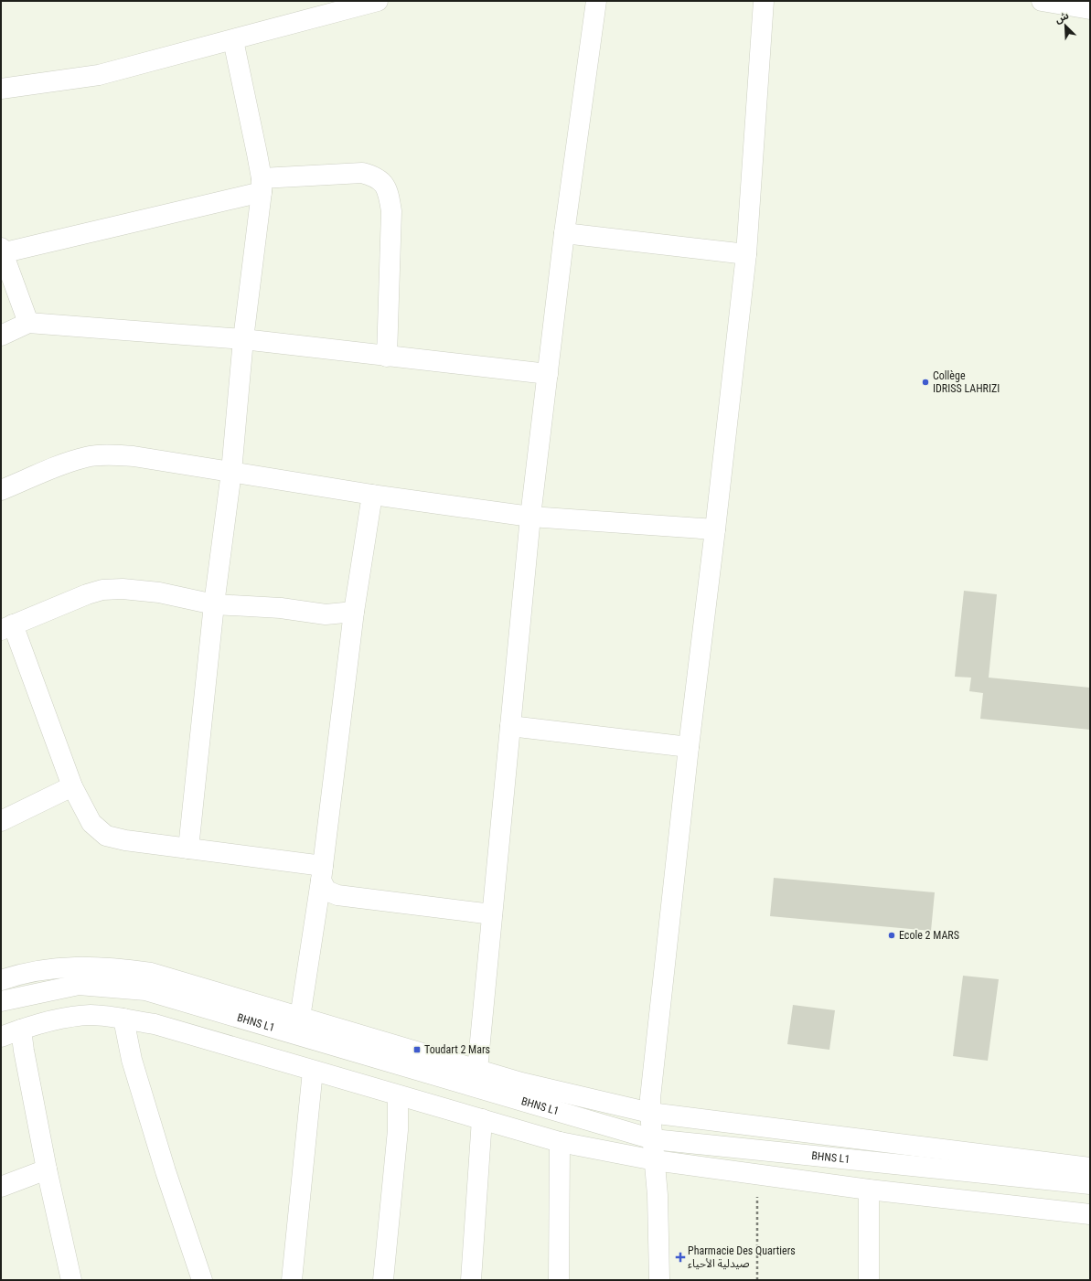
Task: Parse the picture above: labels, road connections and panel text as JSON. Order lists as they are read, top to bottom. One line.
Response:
{"streets":{"street":["BHNS L1"]},"places":{"other":["Collège IDRISS LAHRIZI","Ecole 2 MARS"],"transit":["Toudart 2 Mars"],"health":["Pharmacie Des Quartiers صيدلية الأحياء"]},"north":"top left"}
